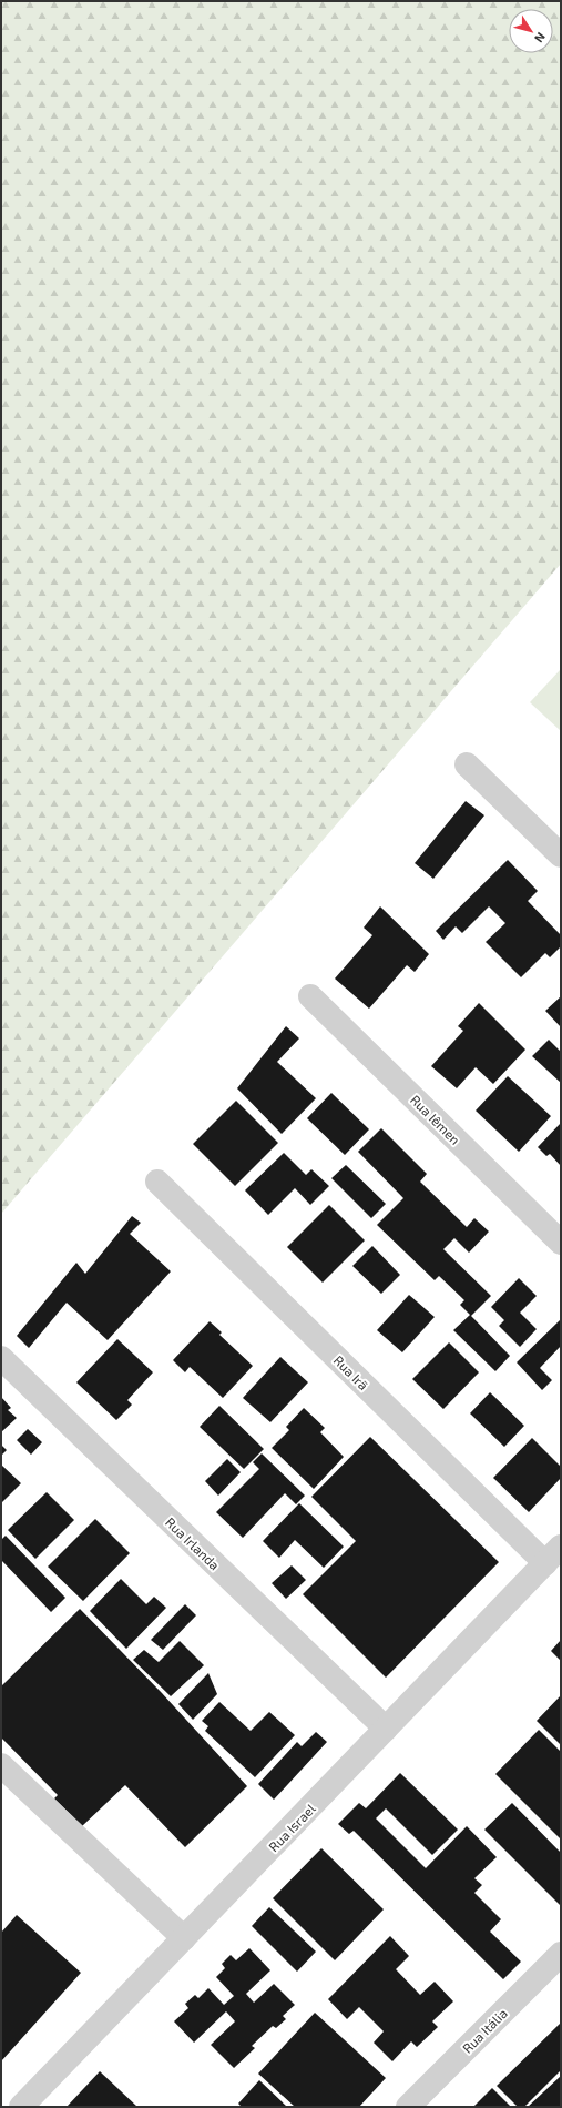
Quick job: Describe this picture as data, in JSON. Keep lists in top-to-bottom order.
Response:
{
  "streets": {
    "street": [
      "Rua Iêmen",
      "Rua Irã",
      "Rua Irlanda",
      "Rua Israel",
      "Rua Itália"
    ]
  },
  "crossings": [
    ["Rua Irã", "Rua Israel"],
    ["Rua Irlanda", "Rua Israel"]
  ],
  "north": "bottom right"
}
